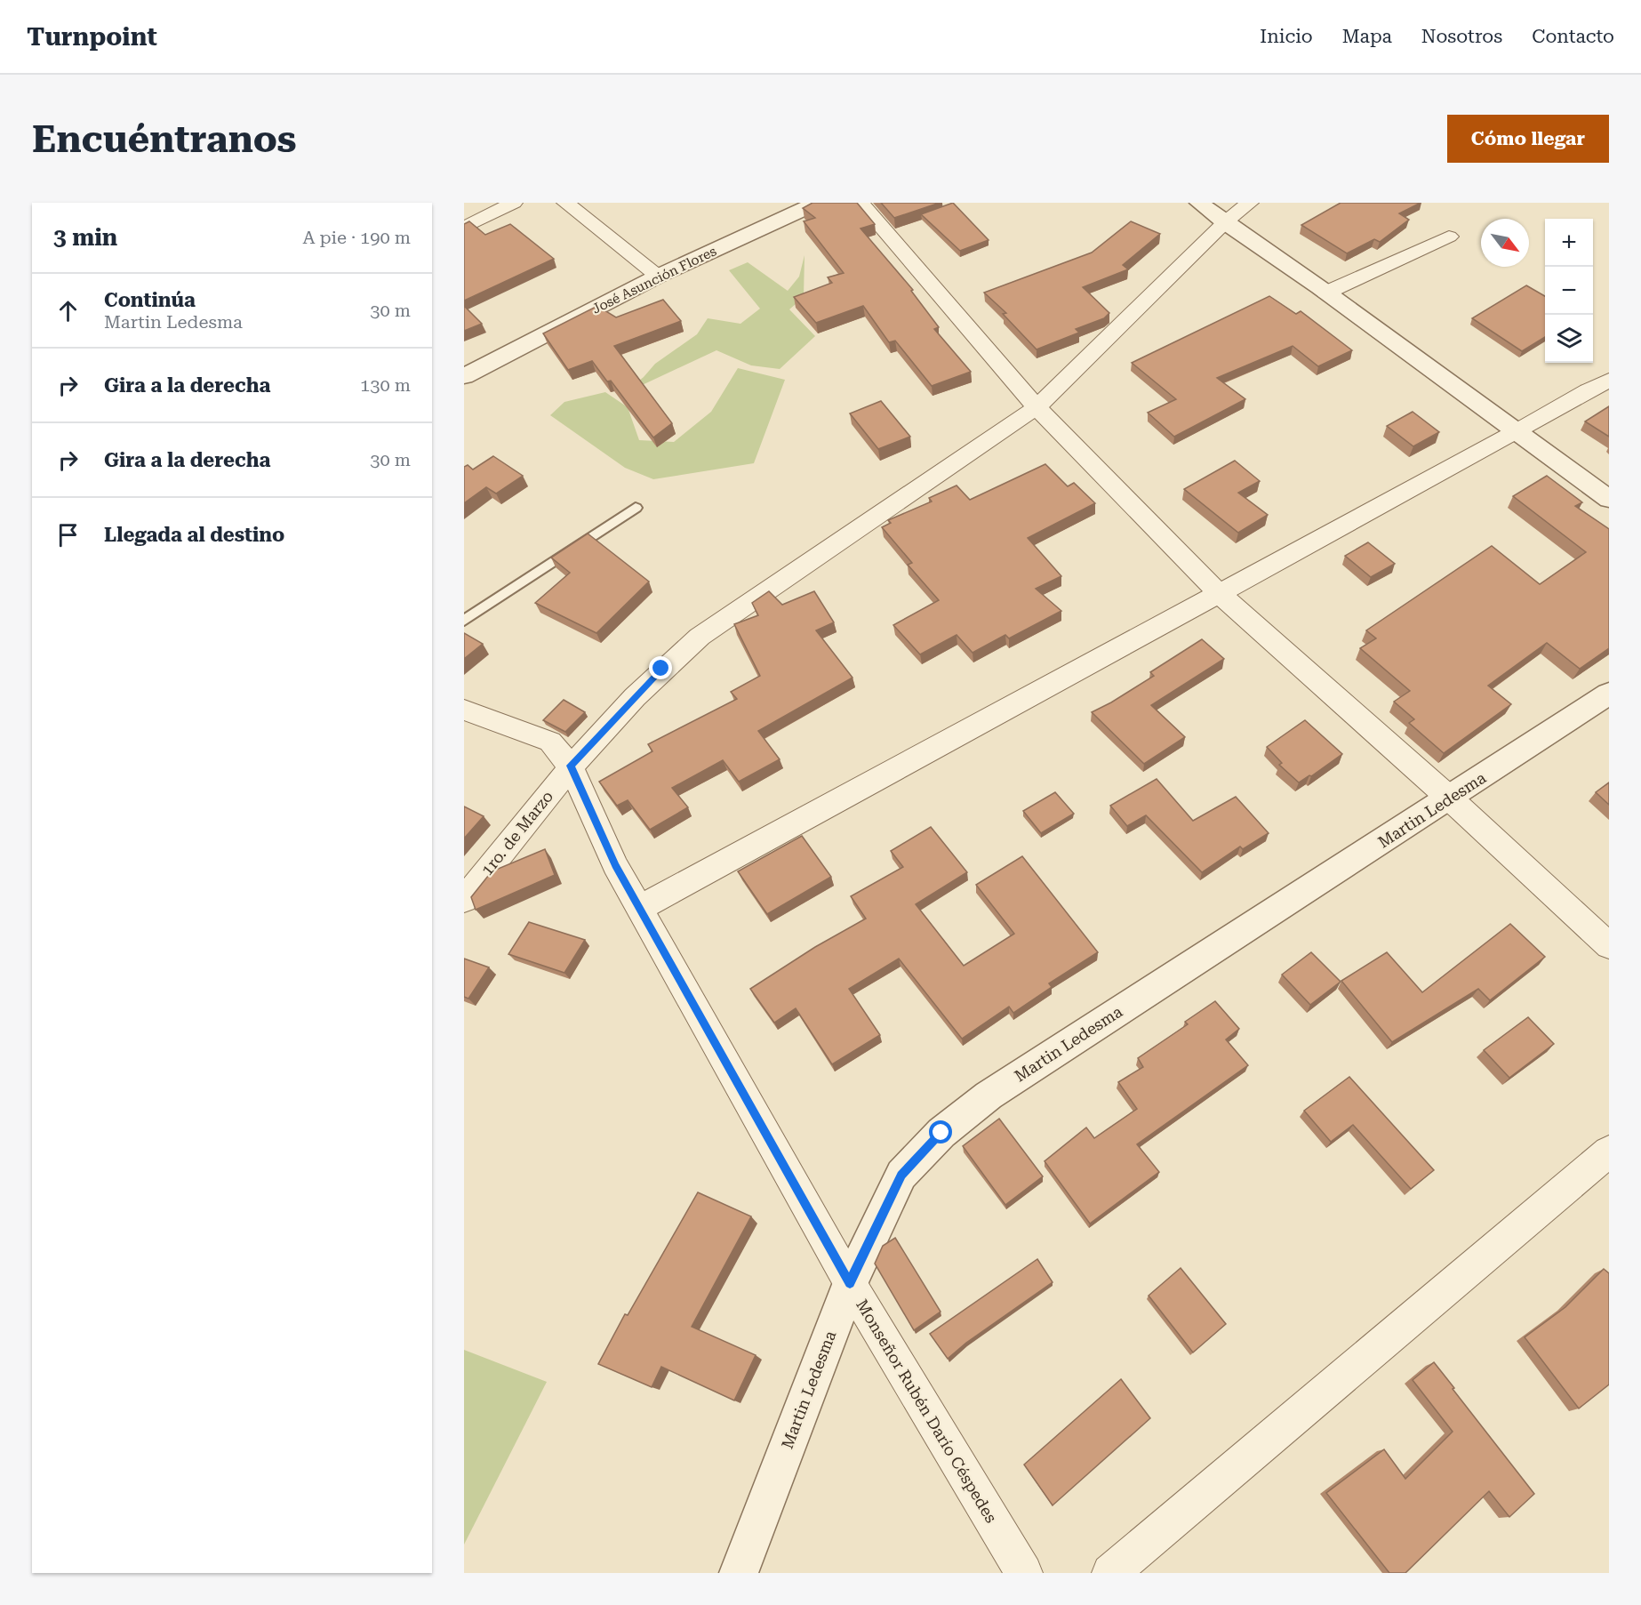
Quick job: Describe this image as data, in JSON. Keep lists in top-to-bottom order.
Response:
{
  "streets": {
    "street": [
      "José Asunción Flores",
      "Martin Ledesma",
      "1ro. de Marzo",
      "Monseñor Rubén Darío Céspedes"
    ]
  },
  "crossings": [
    ["Martin Ledesma", "Monseñor Rubén Darío Céspedes"],
    ["1ro. de Marzo", "Monseñor Rubén Darío Céspedes"]
  ],
  "north": "bottom right",
  "page": {
    "header": "Turnpoint",
    "nav": [
      "Inicio",
      "Mapa",
      "Nosotros",
      "Contacto"
    ],
    "buttons": "Cómo llegar",
    "title": "Encuéntranos",
    "heading": ["3 min", "A pie · 190 m"],
    "map_buttons": ["+", "−"],
    "list": [
      ["Continúa", "Martin Ledesma", "30 m"],
      ["Gira a la derecha", "130 m"],
      ["Gira a la derecha", "30 m"],
      "Llegada al destino"
    ]
  }
}
